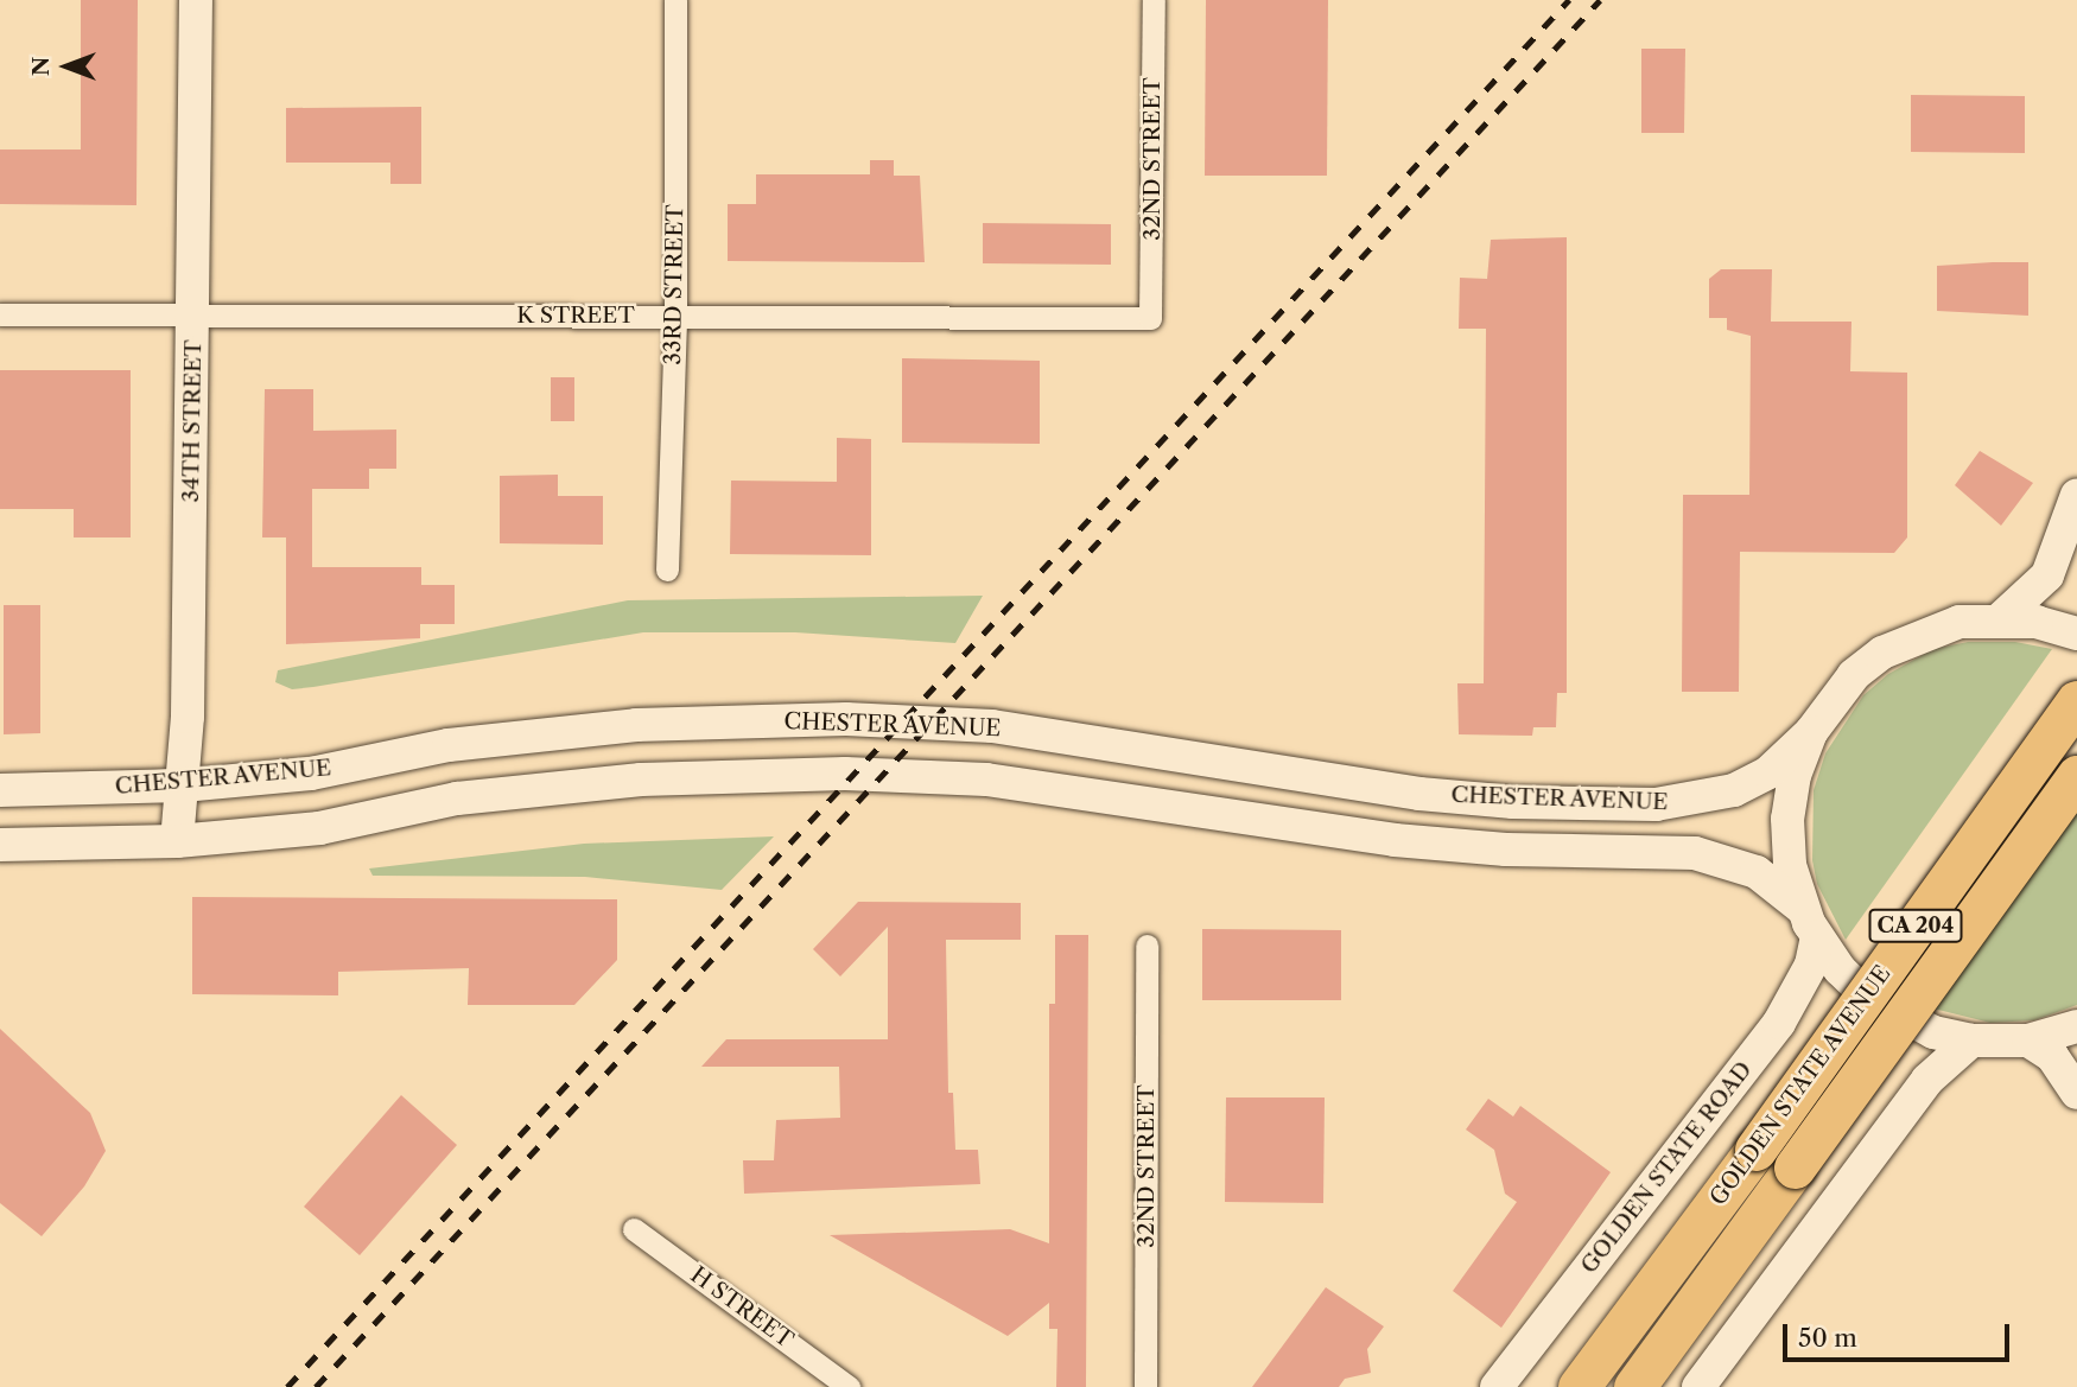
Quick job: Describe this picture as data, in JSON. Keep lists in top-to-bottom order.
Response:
{
  "streets": {
    "highway": ["CA 204", "GOLDEN STATE AVENUE"],
    "main road": ["34TH STREET", "CHESTER AVENUE", "GOLDEN STATE ROAD"],
    "street": [
      "32ND STREET",
      "33RD STREET",
      "K STREET",
      "H STREET"
    ]
  },
  "crossings": [
    ["32ND STREET", "K STREET"],
    ["33RD STREET", "K STREET"],
    ["K STREET", "34TH STREET"],
    ["34TH STREET", "CHESTER AVENUE"]
  ],
  "scale_bar": "50 m",
  "north": "left"
}
